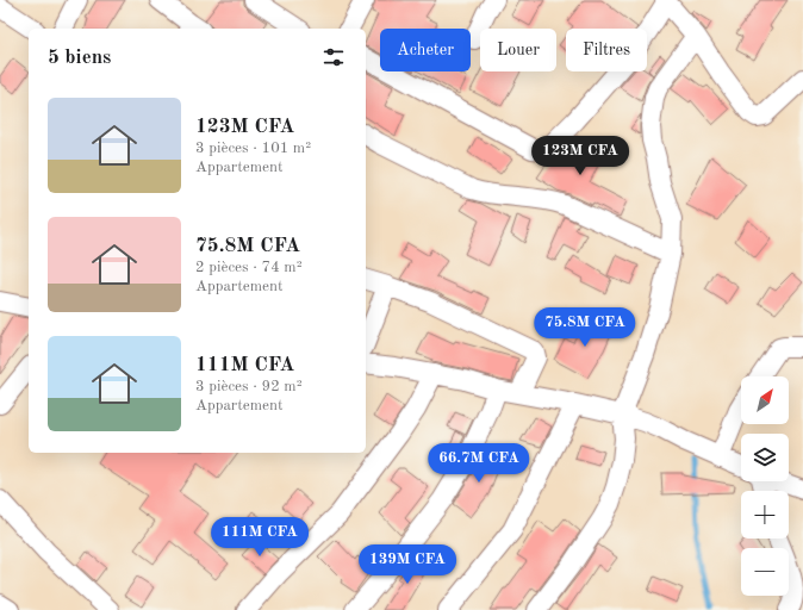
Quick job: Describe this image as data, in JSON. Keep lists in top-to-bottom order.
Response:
{
  "north": "top right",
  "page": {
    "chip": ["Acheter", "Louer", "Filtres"],
    "heading": "5 biens",
    "list": [
      {
        "name": "123M CFA",
        "note": "3 pièces · 101 m² · Appartement"
      },
      {
        "name": "75.8M CFA",
        "note": "2 pièces · 74 m² · Appartement"
      },
      {
        "name": "111M CFA",
        "note": "3 pièces · 92 m² · Appartement"
      }
    ],
    "price": [
      "123M CFA",
      "75.8M CFA",
      "66.7M CFA",
      "111M CFA",
      "139M CFA"
    ],
    "map_buttons": ["+", "−"]
  }
}
